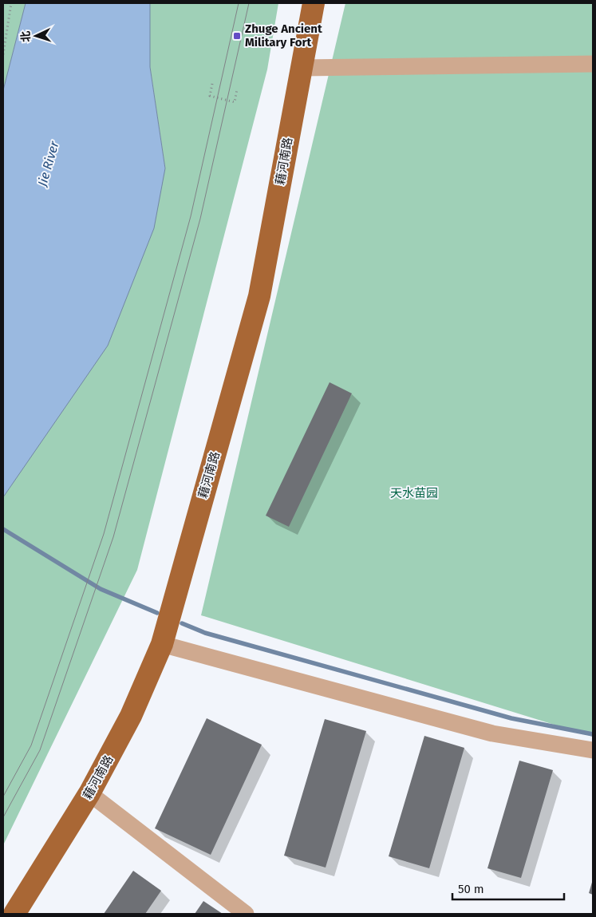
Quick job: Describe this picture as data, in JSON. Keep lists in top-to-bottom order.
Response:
{
  "streets": {
    "main road": ["藉河南路"]
  },
  "water": ["Jie River"],
  "parks": ["天水苗园"],
  "places": {
    "transit": ["Zhuge Ancient Military Fort"]
  },
  "scale_bar": "50 m",
  "north": "left"
}
